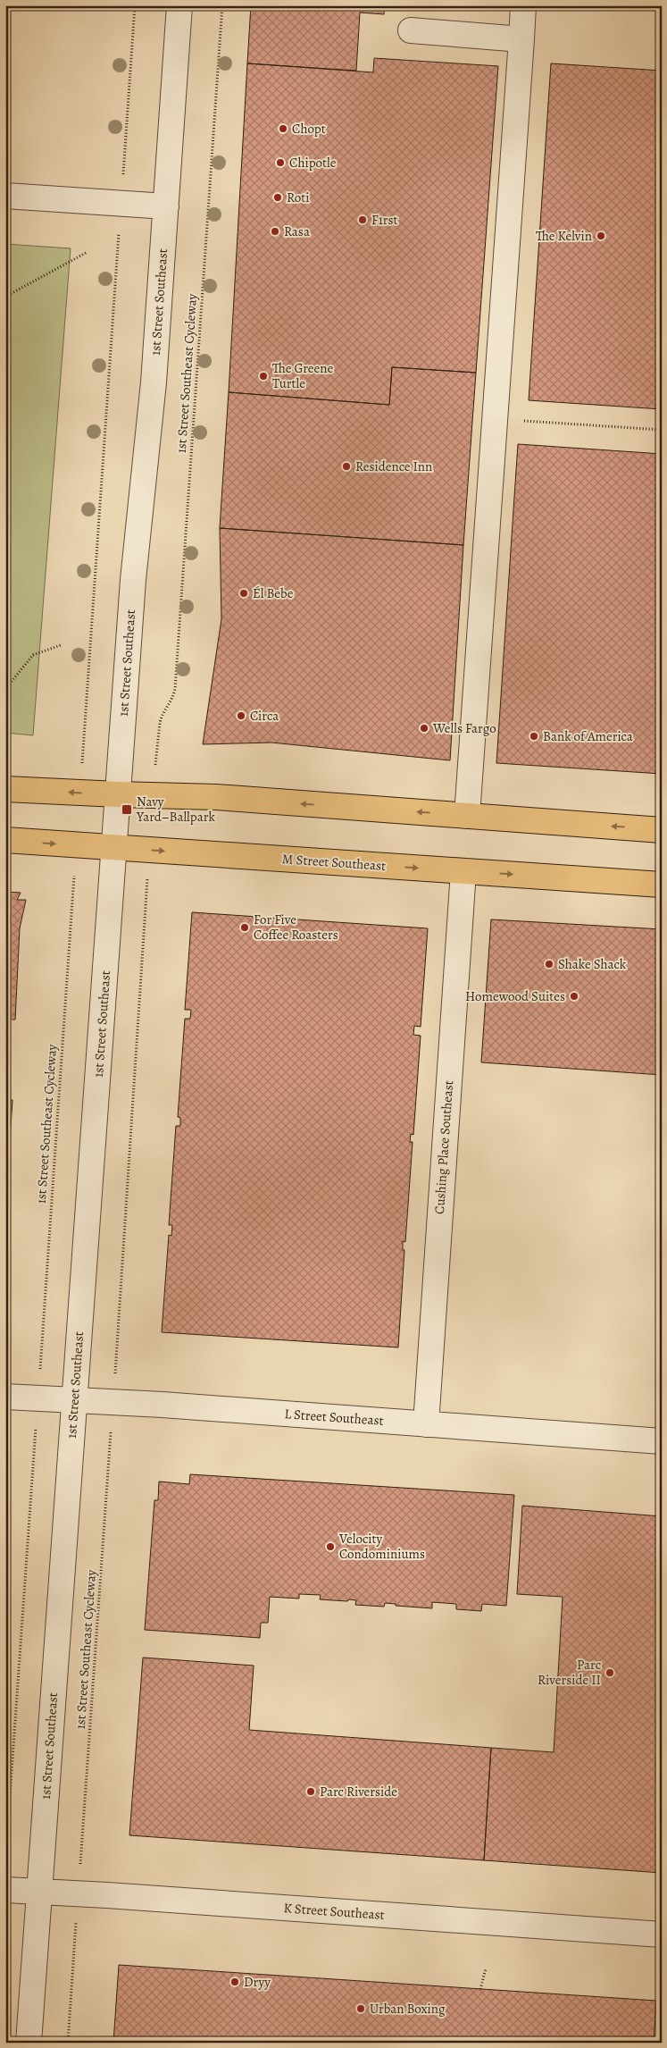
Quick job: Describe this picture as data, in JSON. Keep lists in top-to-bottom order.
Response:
{
  "streets": {
    "main road": ["M Street Southeast"],
    "street": [
      "1st Street Southeast",
      "Cushing Place Southeast",
      "L Street Southeast",
      "K Street Southeast"
    ],
    "path": ["1st Street Southeast Cycleway"]
  },
  "crossings": [
    ["1st Street Southeast", "M Street Southeast"],
    ["1st Street Southeast", "L Street Southeast"],
    ["1st Street Southeast", "K Street Southeast"],
    ["M Street Southeast", "Cushing Place Southeast"],
    ["Cushing Place Southeast", "L Street Southeast"]
  ],
  "places": {
    "other": [
      "Chopt",
      "Chipotle",
      "Roti",
      "F1rst",
      "Rasa",
      "The Kelvin",
      "The Greene Turtle",
      "Residence Inn",
      "Él Bebe",
      "Circa",
      "Wells Fargo",
      "Bank of America",
      "For Five Coffee Roasters",
      "Shake Shack",
      "Homewood Suites",
      "Velocity Condominiums",
      "Parc Riverside II",
      "Parc Riverside",
      "Dryy",
      "Urban Boxing"
    ],
    "transit": ["Navy Yard–Ballpark"]
  }
}
